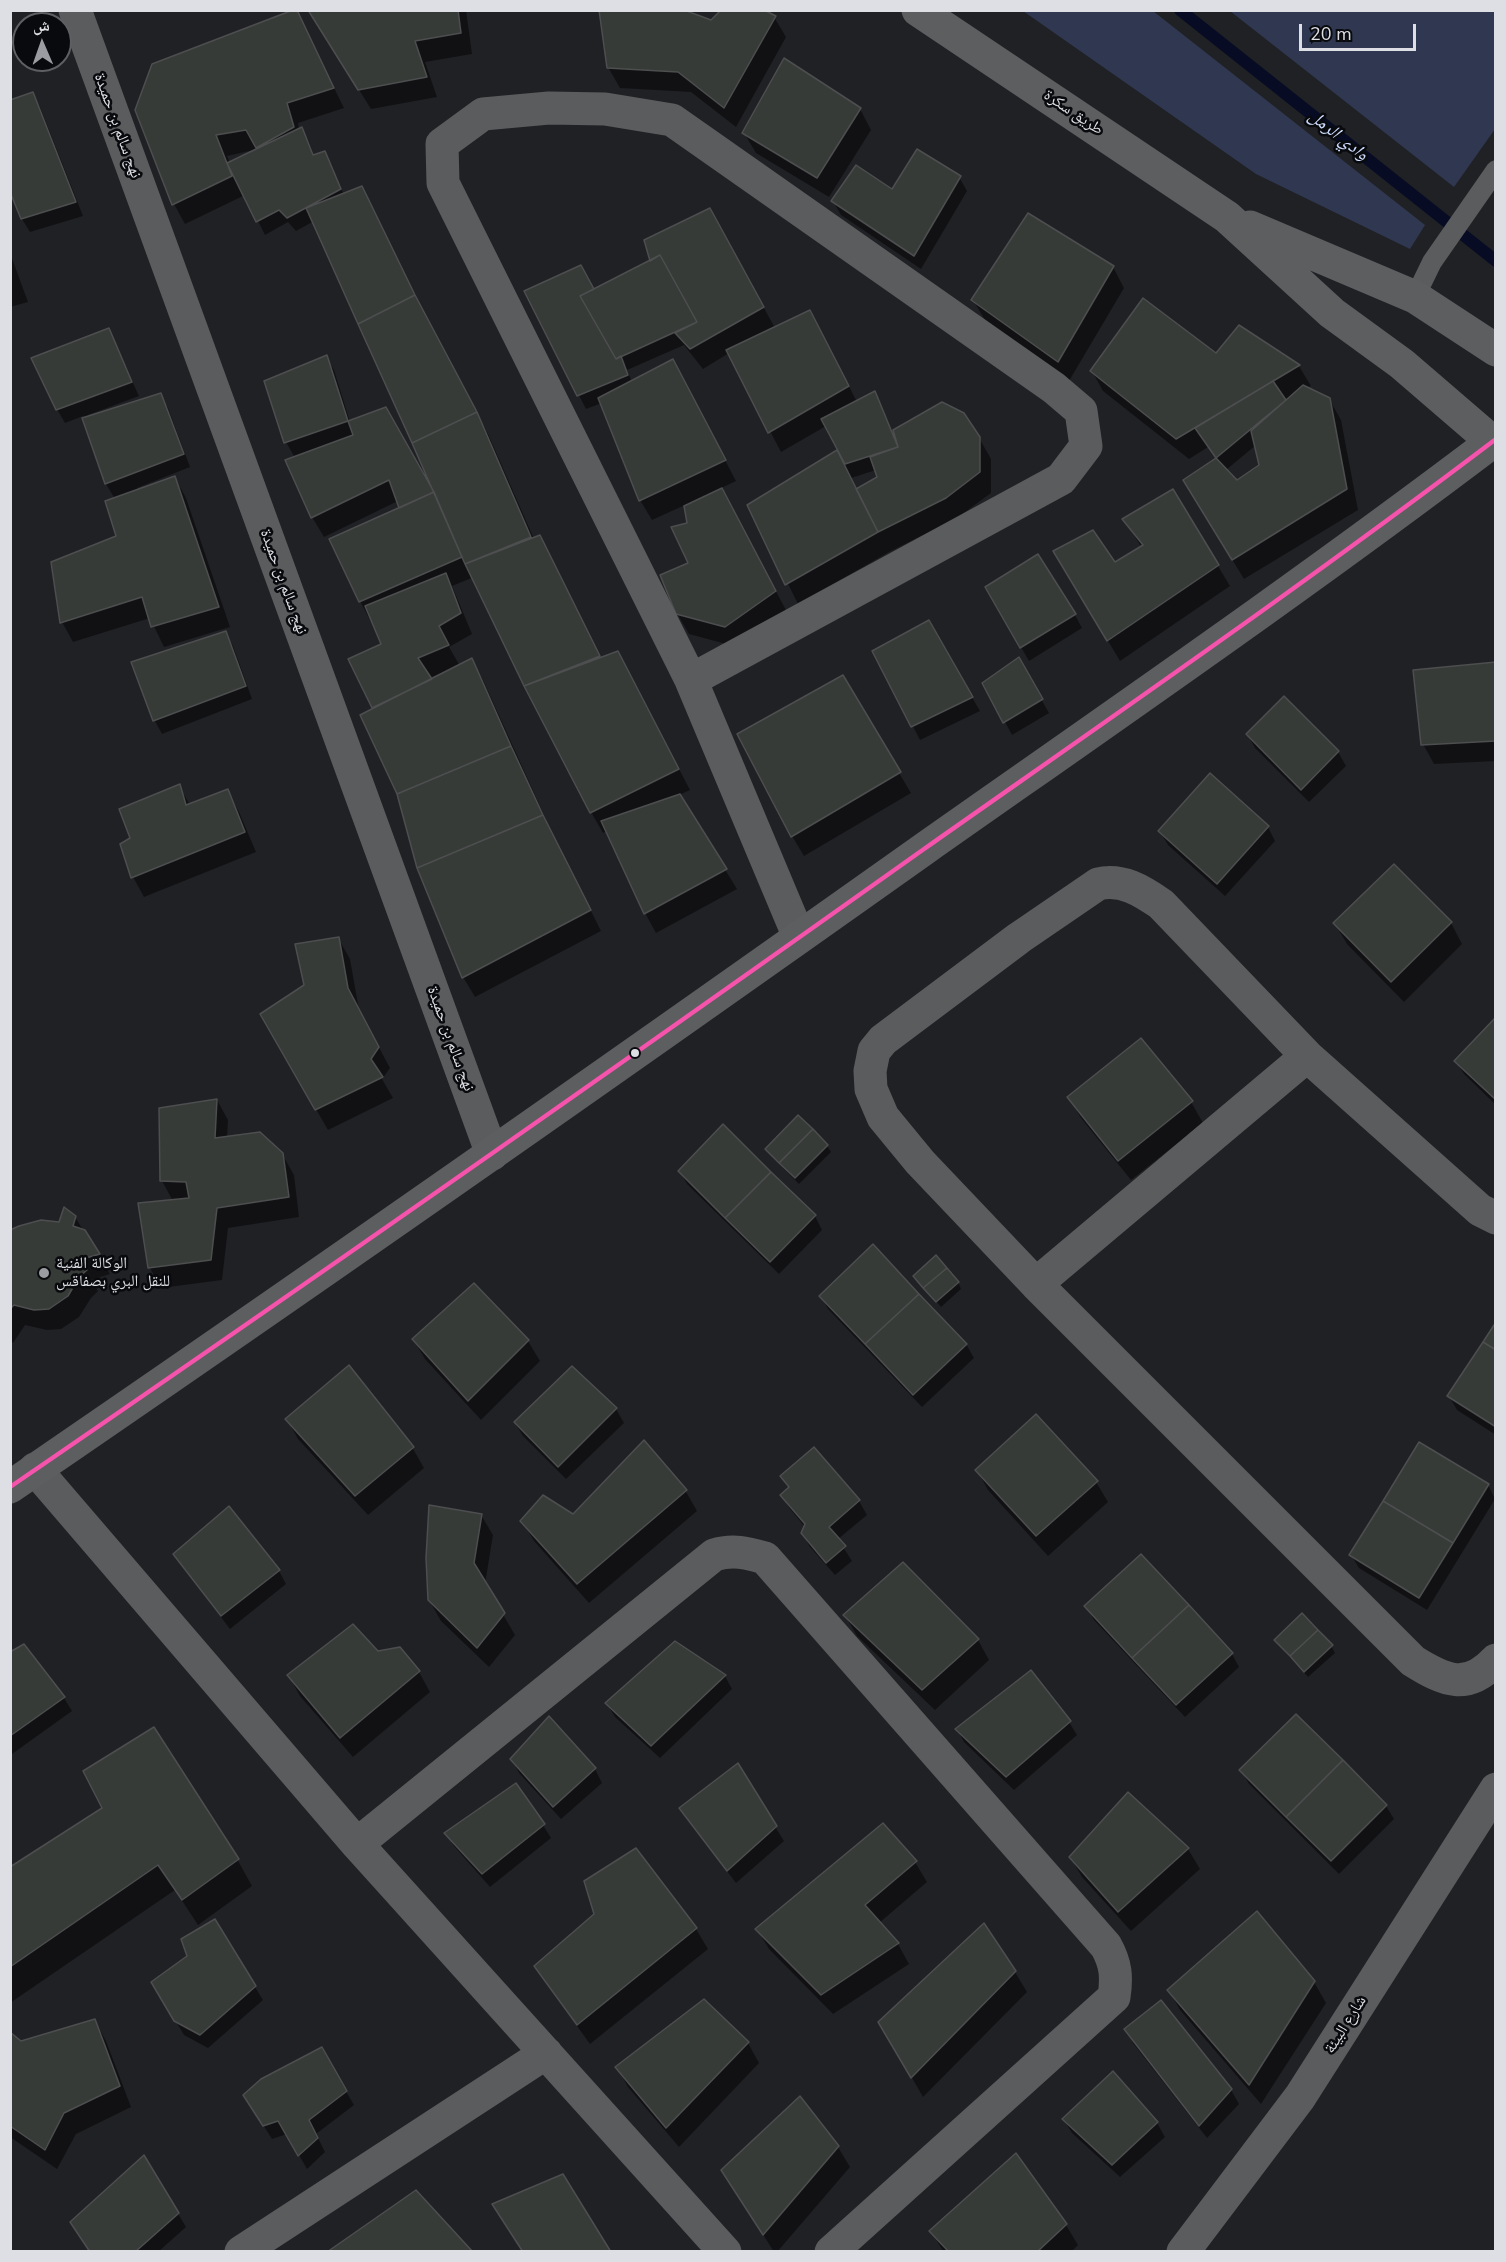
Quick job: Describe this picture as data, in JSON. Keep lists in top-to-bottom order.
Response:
{
  "streets": {
    "main road": ["طريق سكرة"],
    "street": ["نهج سالم بن حميدة", "شارع البيئة"]
  },
  "water": ["وادي الرمل"],
  "places": ["الوكالة الفنية للنقل البري بصفاقس"],
  "scale_bar": "20 m",
  "north": "top"
}
